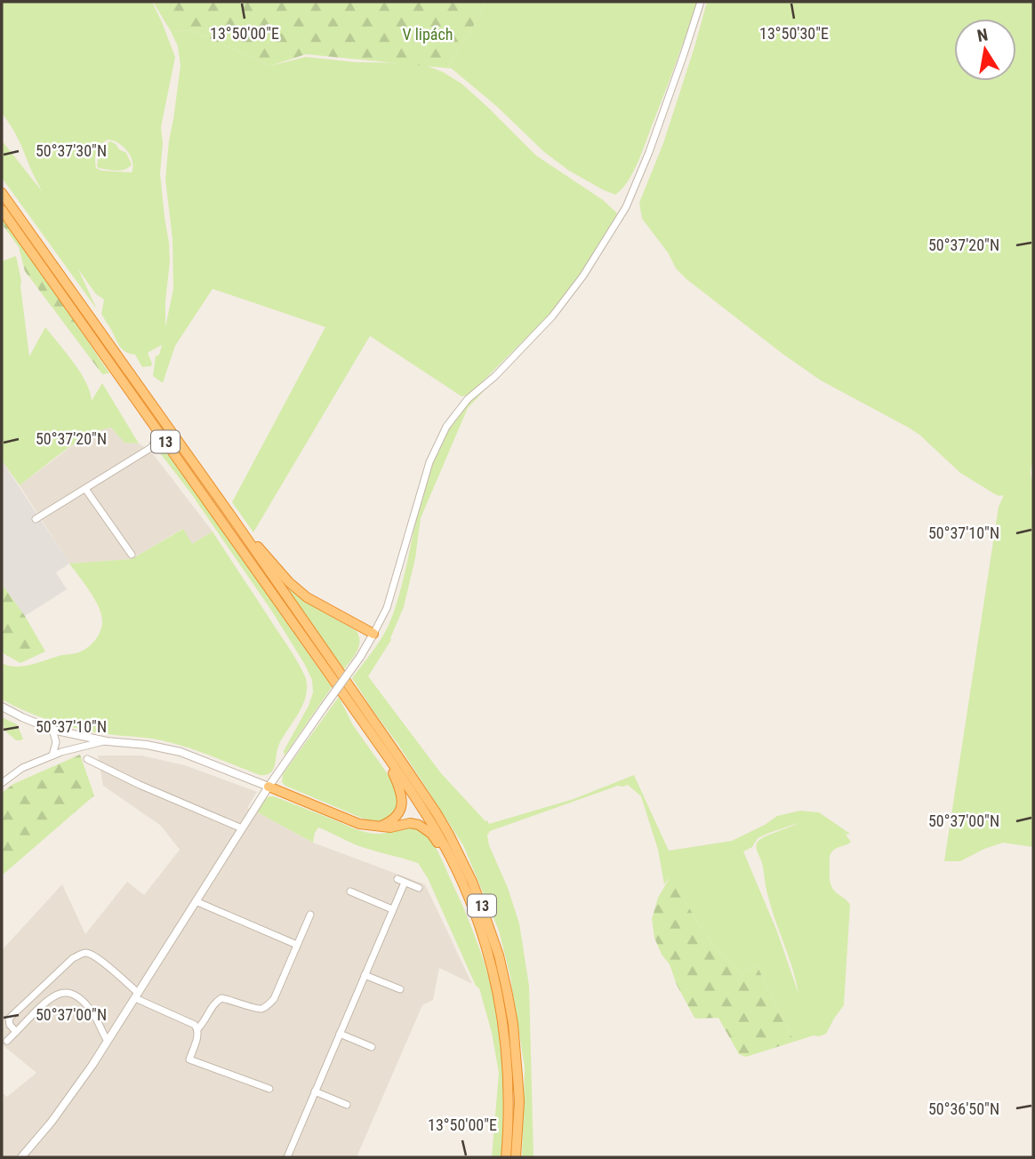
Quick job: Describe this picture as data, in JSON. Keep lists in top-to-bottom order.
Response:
{
  "streets": {
    "highway": ["13"]
  },
  "parks": ["V lipách"],
  "north": "top",
  "coordinates": [
    "13°50'00\"E",
    "13°50'30\"E",
    "50°37'30\"N",
    "50°37'20\"N",
    "50°37'10\"N",
    "50°37'00\"N",
    "50°36'50\"N"
  ]
}
